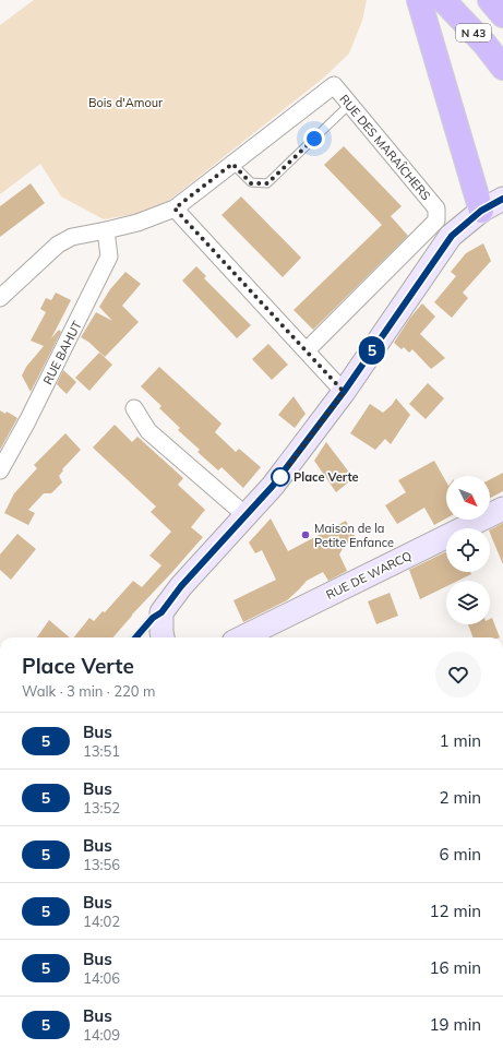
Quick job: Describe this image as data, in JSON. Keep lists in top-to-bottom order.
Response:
{
  "streets": {
    "highway": ["N 43"],
    "main road": ["RUE DE WARCQ"],
    "street": ["RUE DES MARAÎCHERS", "RUE BAHUT"]
  },
  "crossings": [
    ["RUE DES MARAÎCHERS", "RUE BAHUT"]
  ],
  "parks": ["Bois d'Amour"],
  "places": ["Place Verte", "Maison de la Petite Enfance"],
  "lines": ["bus line 5"],
  "north": "bottom right",
  "page": {
    "on_map": "5",
    "heading": ["Place Verte", "Walk · 3 min · 220 m"],
    "list": [
      {
        "mark": "5",
        "name": "Bus",
        "note": "13:51",
        "value": "1 min"
      },
      {
        "mark": "5",
        "name": "Bus",
        "note": "13:52",
        "value": "2 min"
      },
      {
        "mark": "5",
        "name": "Bus",
        "note": "13:56",
        "value": "6 min"
      },
      {
        "mark": "5",
        "name": "Bus",
        "note": "14:02",
        "value": "12 min"
      },
      {
        "mark": "5",
        "name": "Bus",
        "note": "14:06",
        "value": "16 min"
      },
      {
        "mark": "5",
        "name": "Bus",
        "note": "14:09",
        "value": "19 min"
      }
    ]
  }
}
